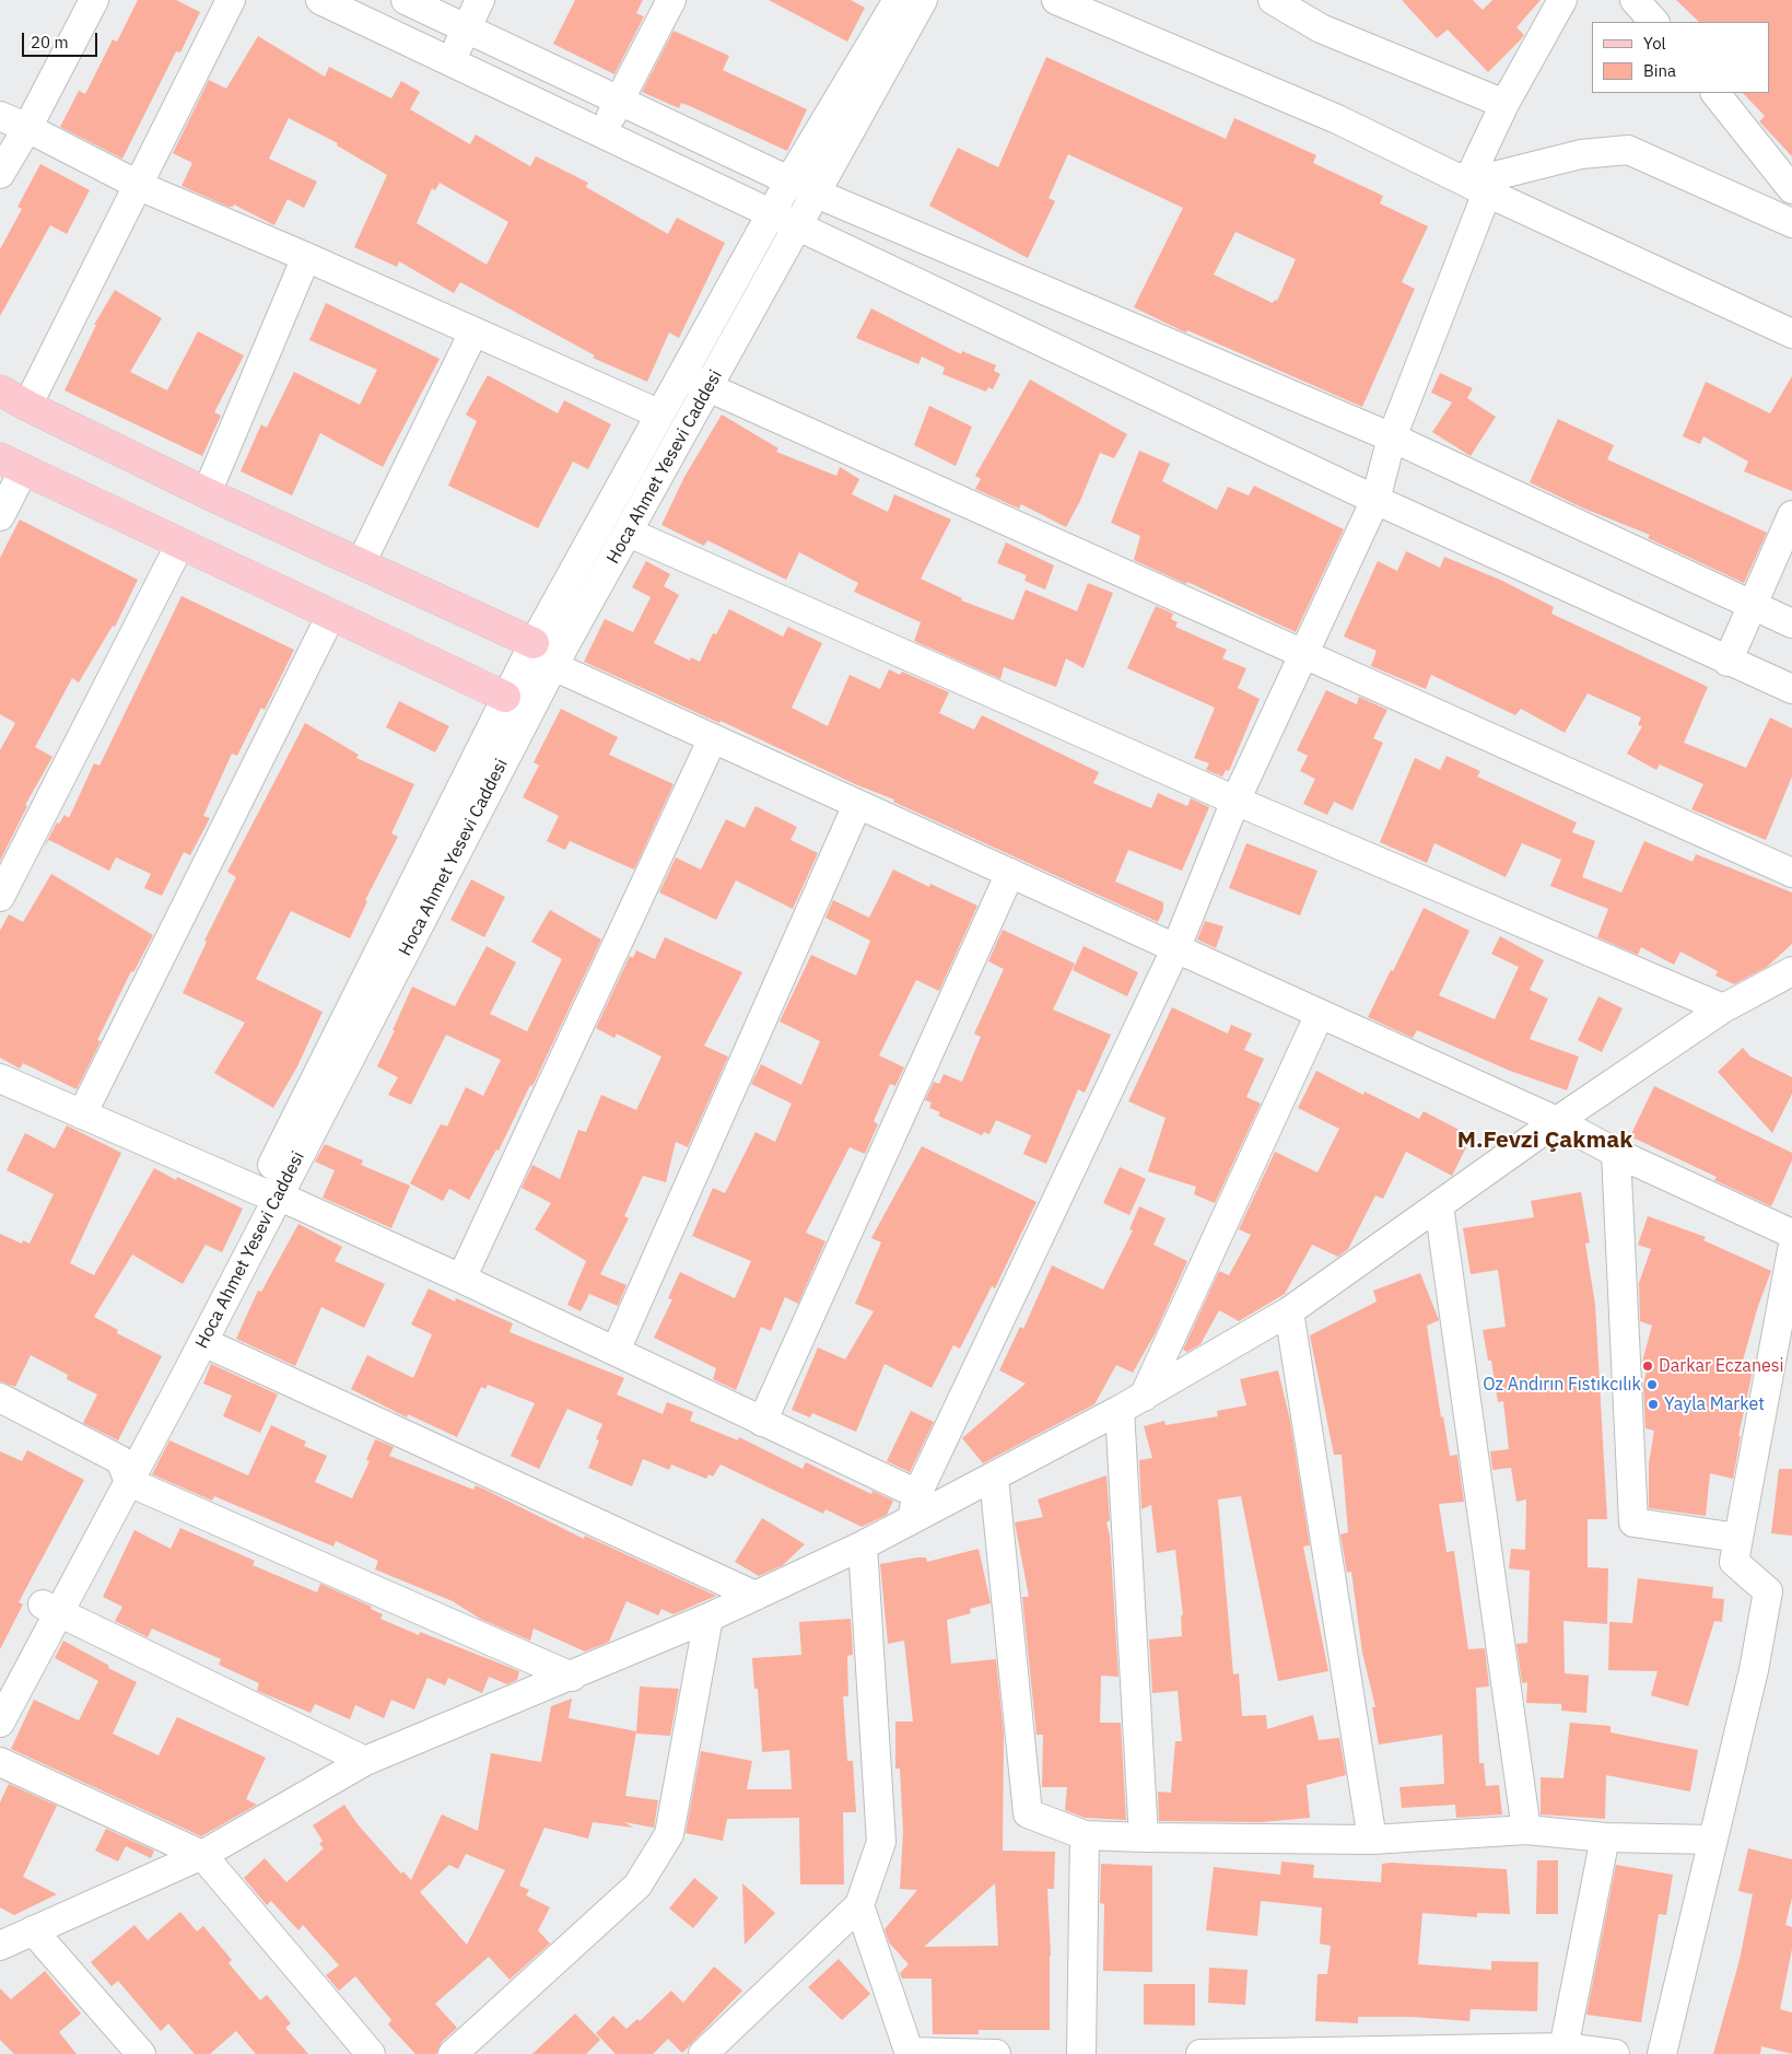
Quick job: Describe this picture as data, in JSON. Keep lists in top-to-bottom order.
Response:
{
  "streets": {
    "street": ["Hoca Ahmet Yesevi Caddesi"]
  },
  "districts": ["M.Fevzi Çakmak"],
  "places": ["Darkar Eczanesi", "Oz Andırın Fıstıkcılık", "Yayla Market"],
  "legend": ["Yol", "Bina"],
  "scale_bar": "20 m"
}
